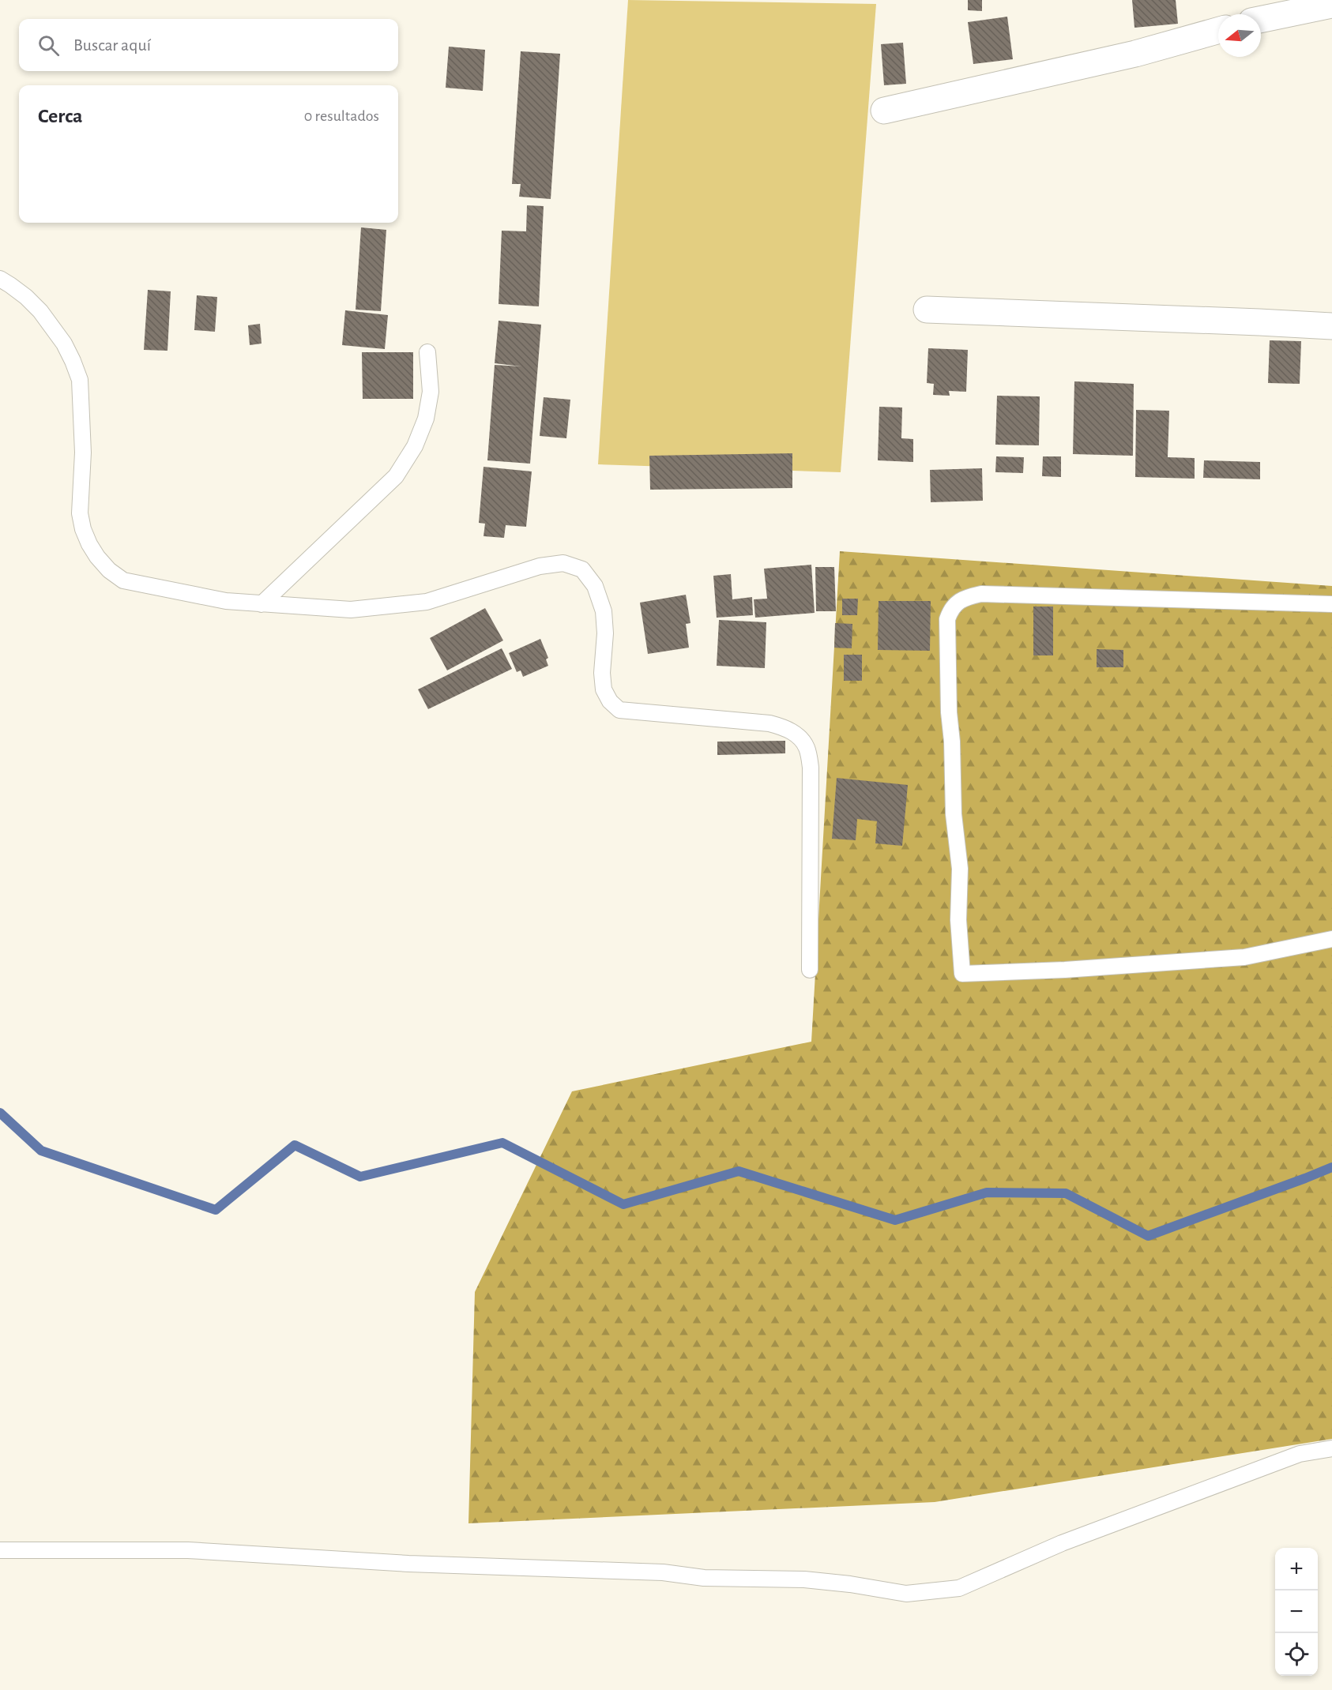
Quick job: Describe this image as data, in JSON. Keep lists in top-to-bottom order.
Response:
{
  "north": "left",
  "page": {
    "search": "Buscar aquí",
    "heading": ["Cerca", "0 resultados"],
    "map_buttons": ["+", "−"]
  }
}
